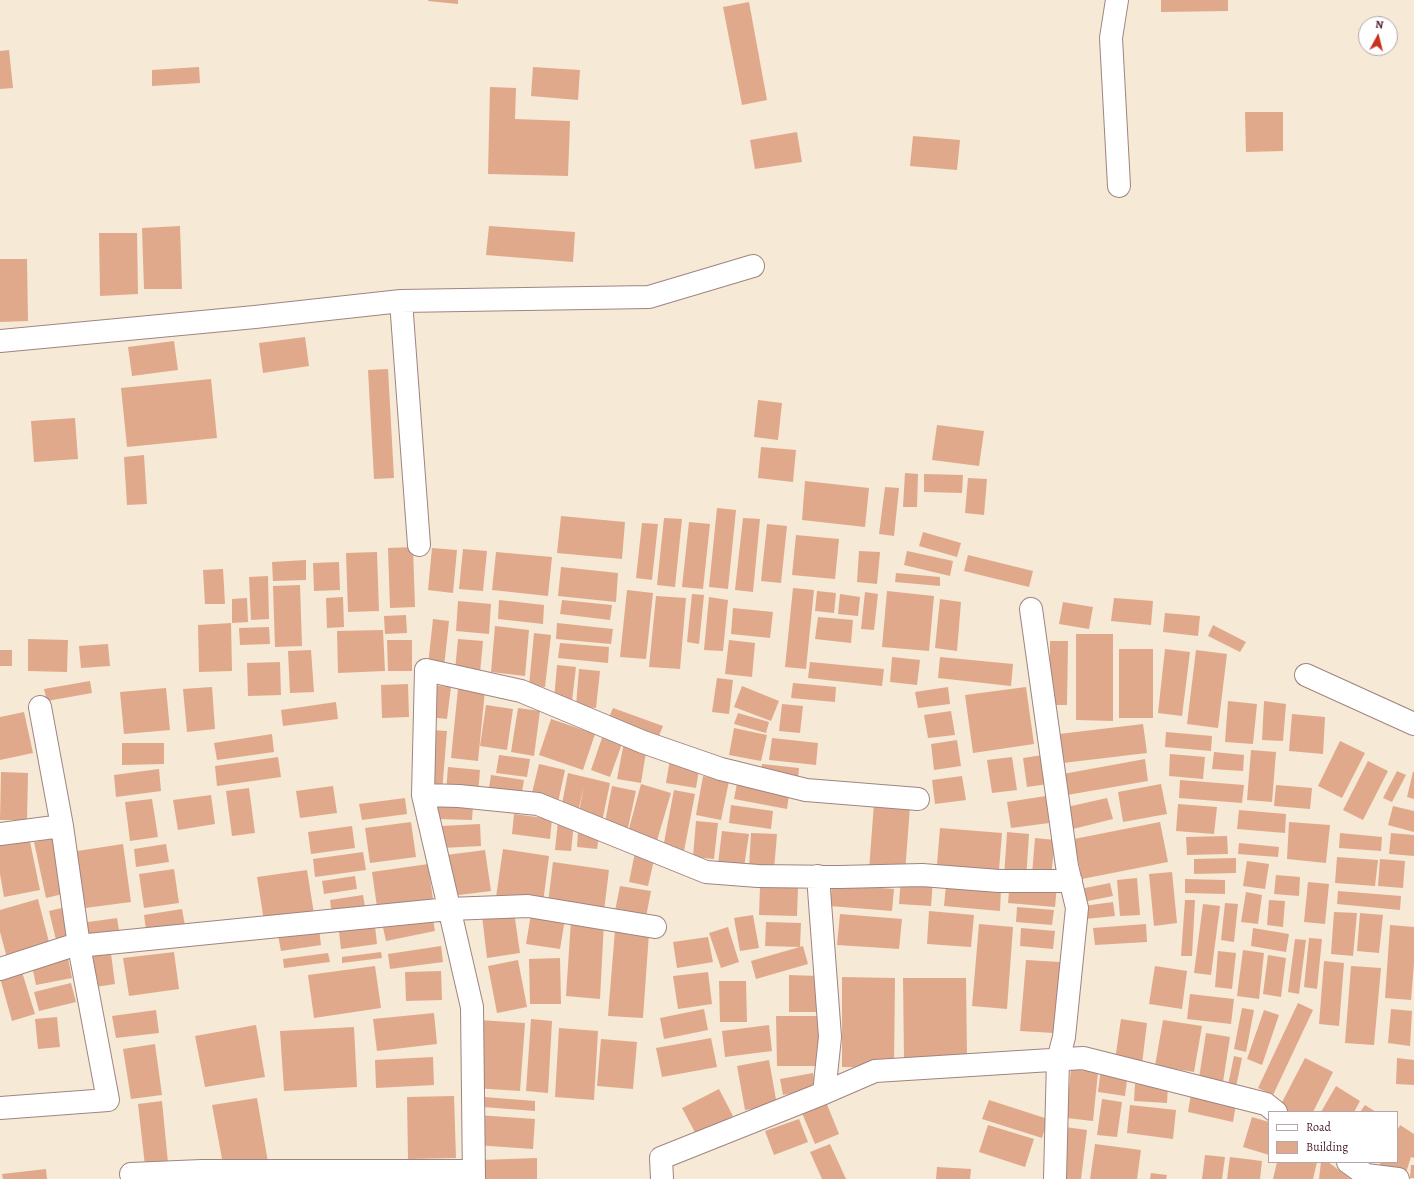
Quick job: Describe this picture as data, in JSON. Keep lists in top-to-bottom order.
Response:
{
  "legend": ["Road", "Building"],
  "north": "top"
}
